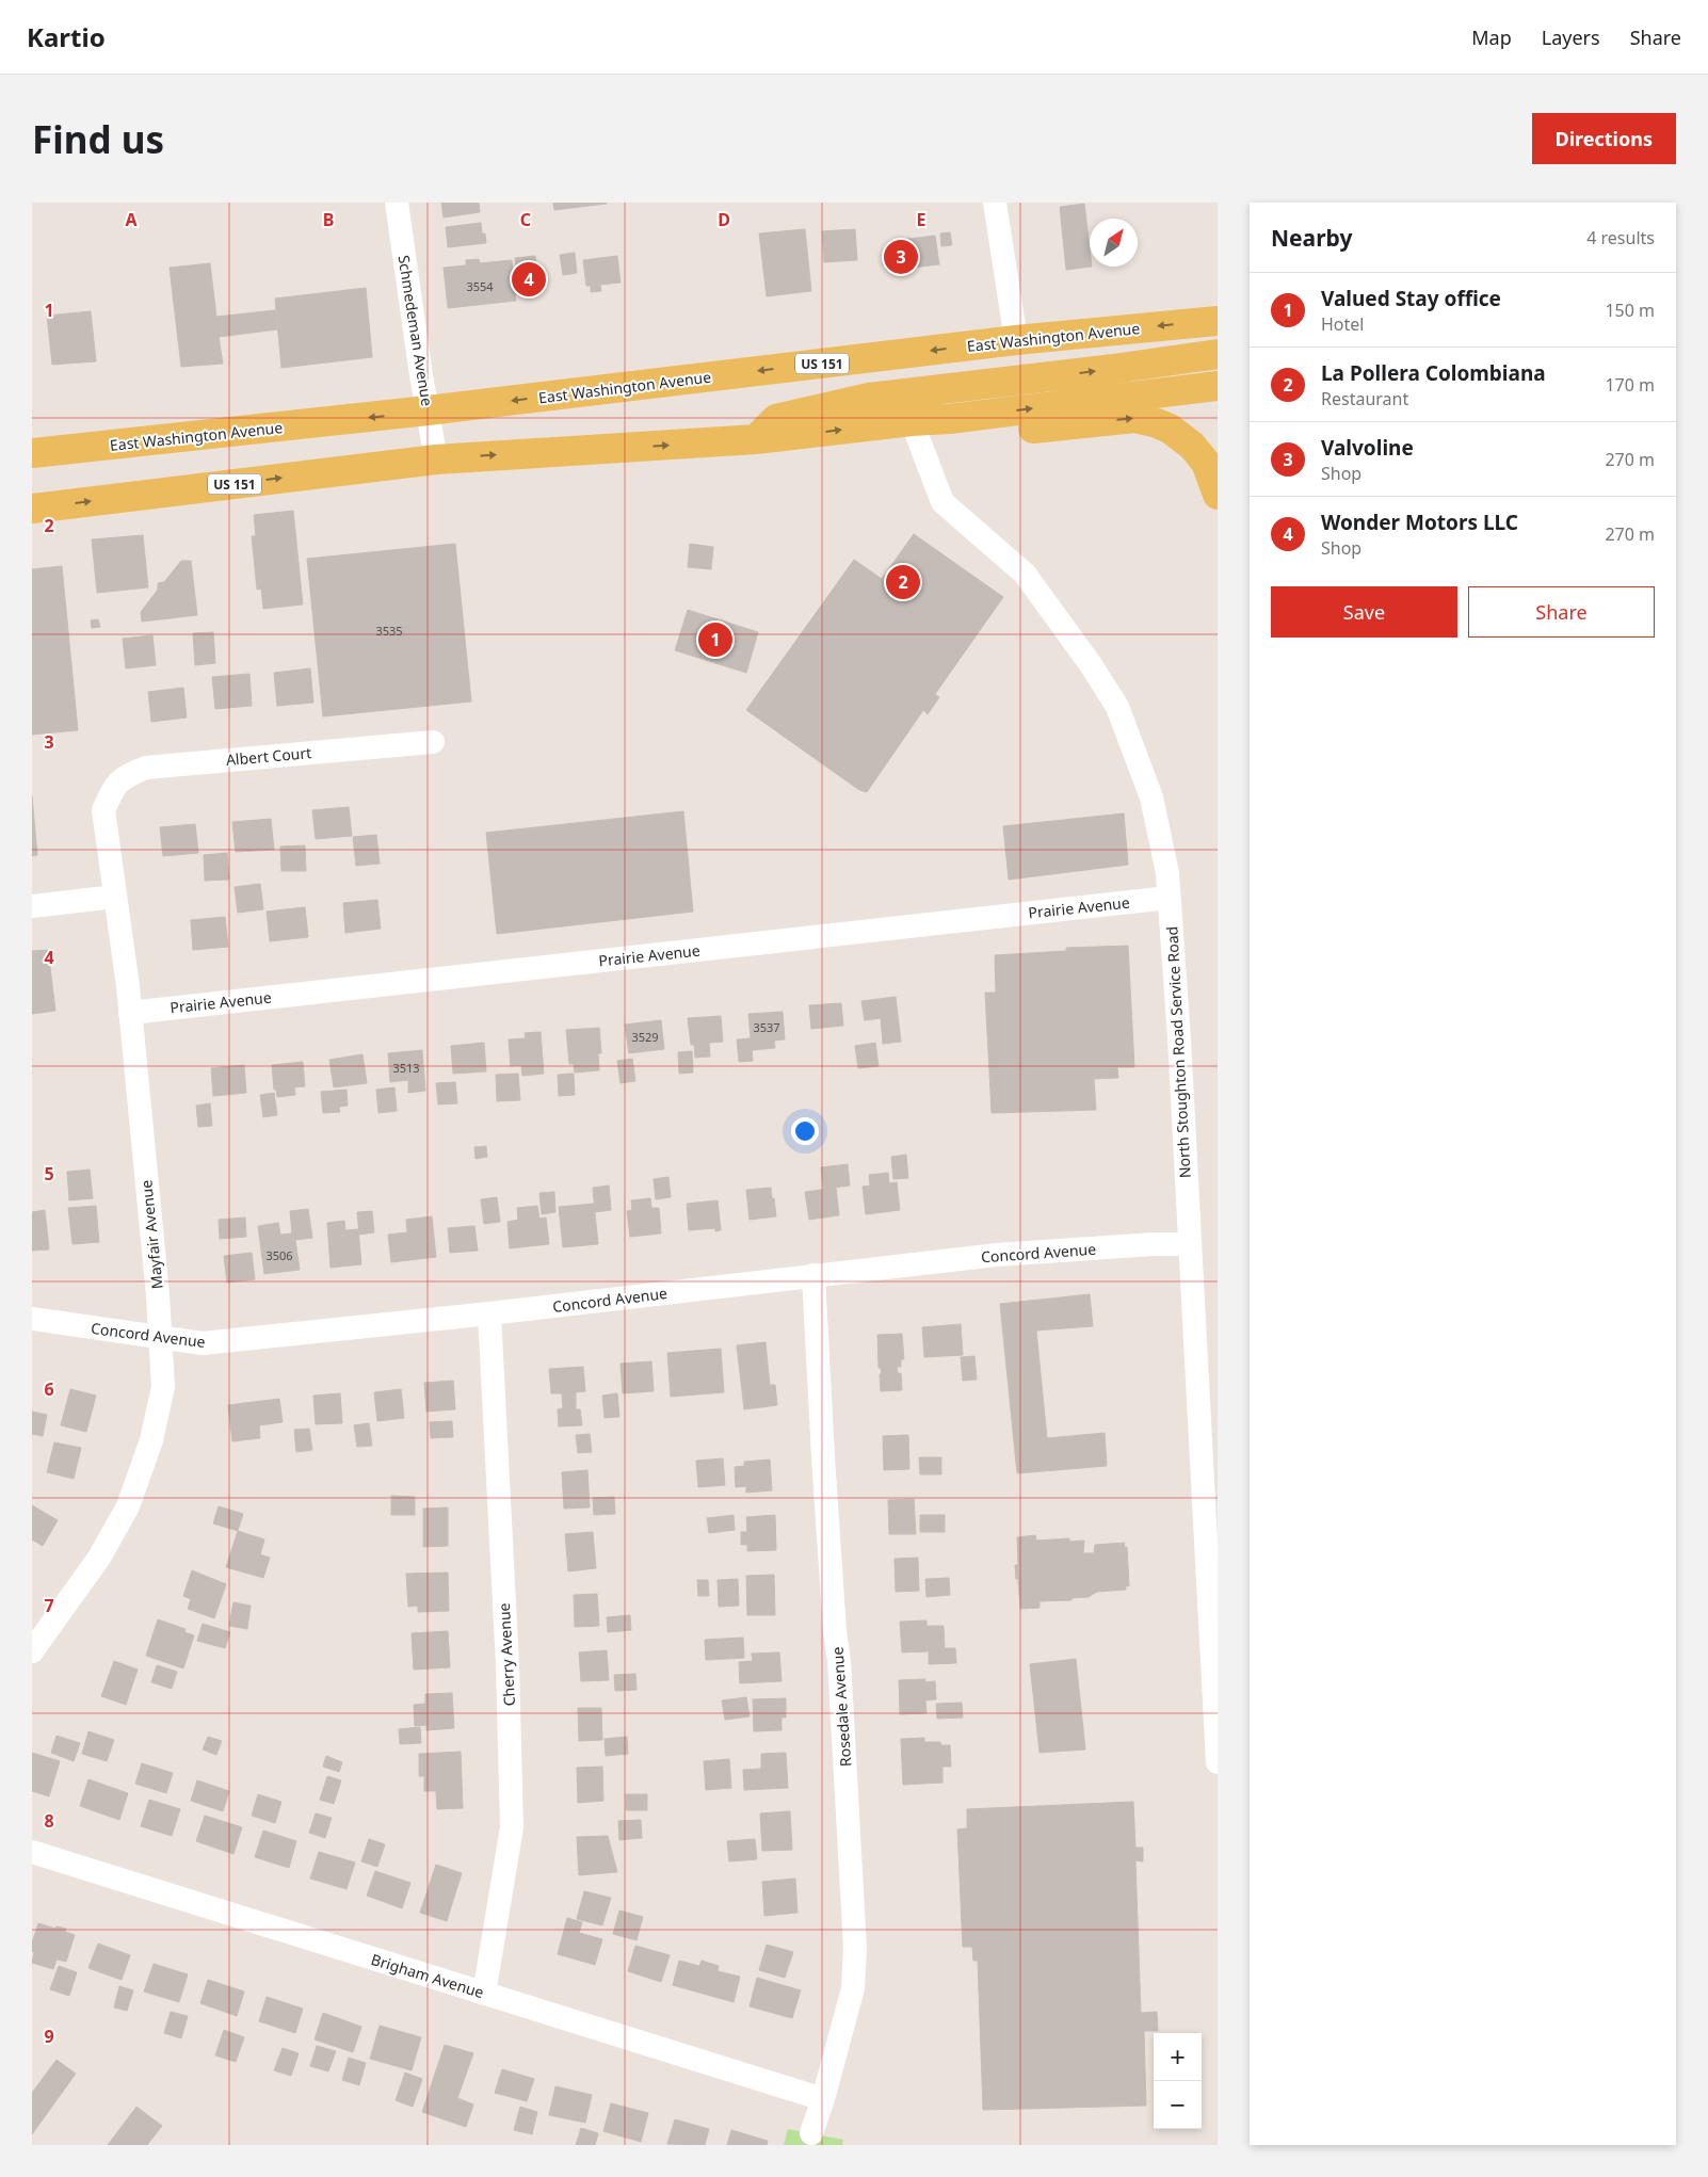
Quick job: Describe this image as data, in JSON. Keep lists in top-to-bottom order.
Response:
{
  "streets": {
    "main road": ["East Washington Avenue", "US 151"],
    "street": [
      "Schmedeman Avenue",
      "Albert Court",
      "Prairie Avenue",
      "North Stoughton Road Service Road",
      "Mayfair Avenue",
      "Concord Avenue",
      "Cherry Avenue",
      "Rosedale Avenue",
      "Brigham Avenue"
    ]
  },
  "crossings": [
    ["Schmedeman Avenue", "East Washington Avenue"],
    ["Schmedeman Avenue", "US 151"],
    ["US 151", "North Stoughton Road Service Road"],
    ["Albert Court", "Mayfair Avenue"],
    ["Prairie Avenue", "North Stoughton Road Service Road"],
    ["Prairie Avenue", "Mayfair Avenue"],
    ["North Stoughton Road Service Road", "Concord Avenue"],
    ["Mayfair Avenue", "Concord Avenue"],
    ["Concord Avenue", "Cherry Avenue"],
    ["Concord Avenue", "Rosedale Avenue"],
    ["Cherry Avenue", "Brigham Avenue"],
    ["Rosedale Avenue", "Brigham Avenue"]
  ],
  "house_numbers": [
    "3554",
    "3535",
    "3537",
    "3529",
    "3513",
    "3506"
  ],
  "north": "top right",
  "page": {
    "header": "Kartio",
    "nav": ["Map", "Layers", "Share"],
    "buttons": [
      "Directions",
      ["Save", "Share"]
    ],
    "title": "Find us",
    "heading": ["Nearby", "4 results"],
    "pins": [
      "3",
      "4",
      "2",
      "1"
    ],
    "list": [
      {
        "mark": "1",
        "name": "Valued Stay office",
        "note": "Hotel",
        "value": "150 m"
      },
      {
        "mark": "2",
        "name": "La Pollera Colombiana",
        "note": "Restaurant",
        "value": "170 m"
      },
      {
        "mark": "3",
        "name": "Valvoline",
        "note": "Shop",
        "value": "270 m"
      },
      {
        "mark": "4",
        "name": "Wonder Motors LLC",
        "note": "Shop",
        "value": "270 m"
      }
    ],
    "map_buttons": ["+", "−"]
  },
  "grid": {
    "columns": [
      "A",
      "B",
      "C",
      "D",
      "E"
    ],
    "rows": [
      "1",
      "2",
      "3",
      "4",
      "5",
      "6",
      "7",
      "8",
      "9"
    ]
  }
}
